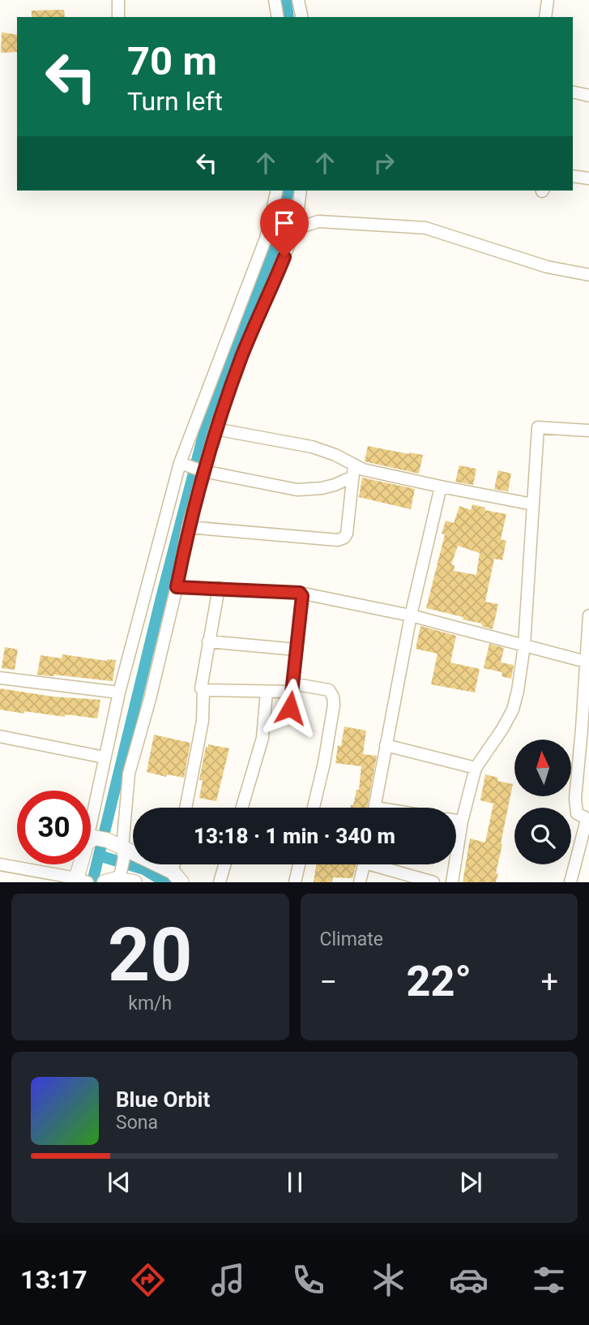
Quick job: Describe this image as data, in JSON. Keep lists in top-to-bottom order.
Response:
{
  "north": "top",
  "page": {
    "turn": ["70 m", "Turn left"],
    "limit": "30",
    "trip": "13:18 · 1 min · 340 m",
    "tile": [
      ["20", "km/h"],
      "Climate"
    ],
    "heat": ["−", "22°", "+"],
    "song": ["Blue Orbit", "Sona"],
    "tabs": "13:17"
  }
}
